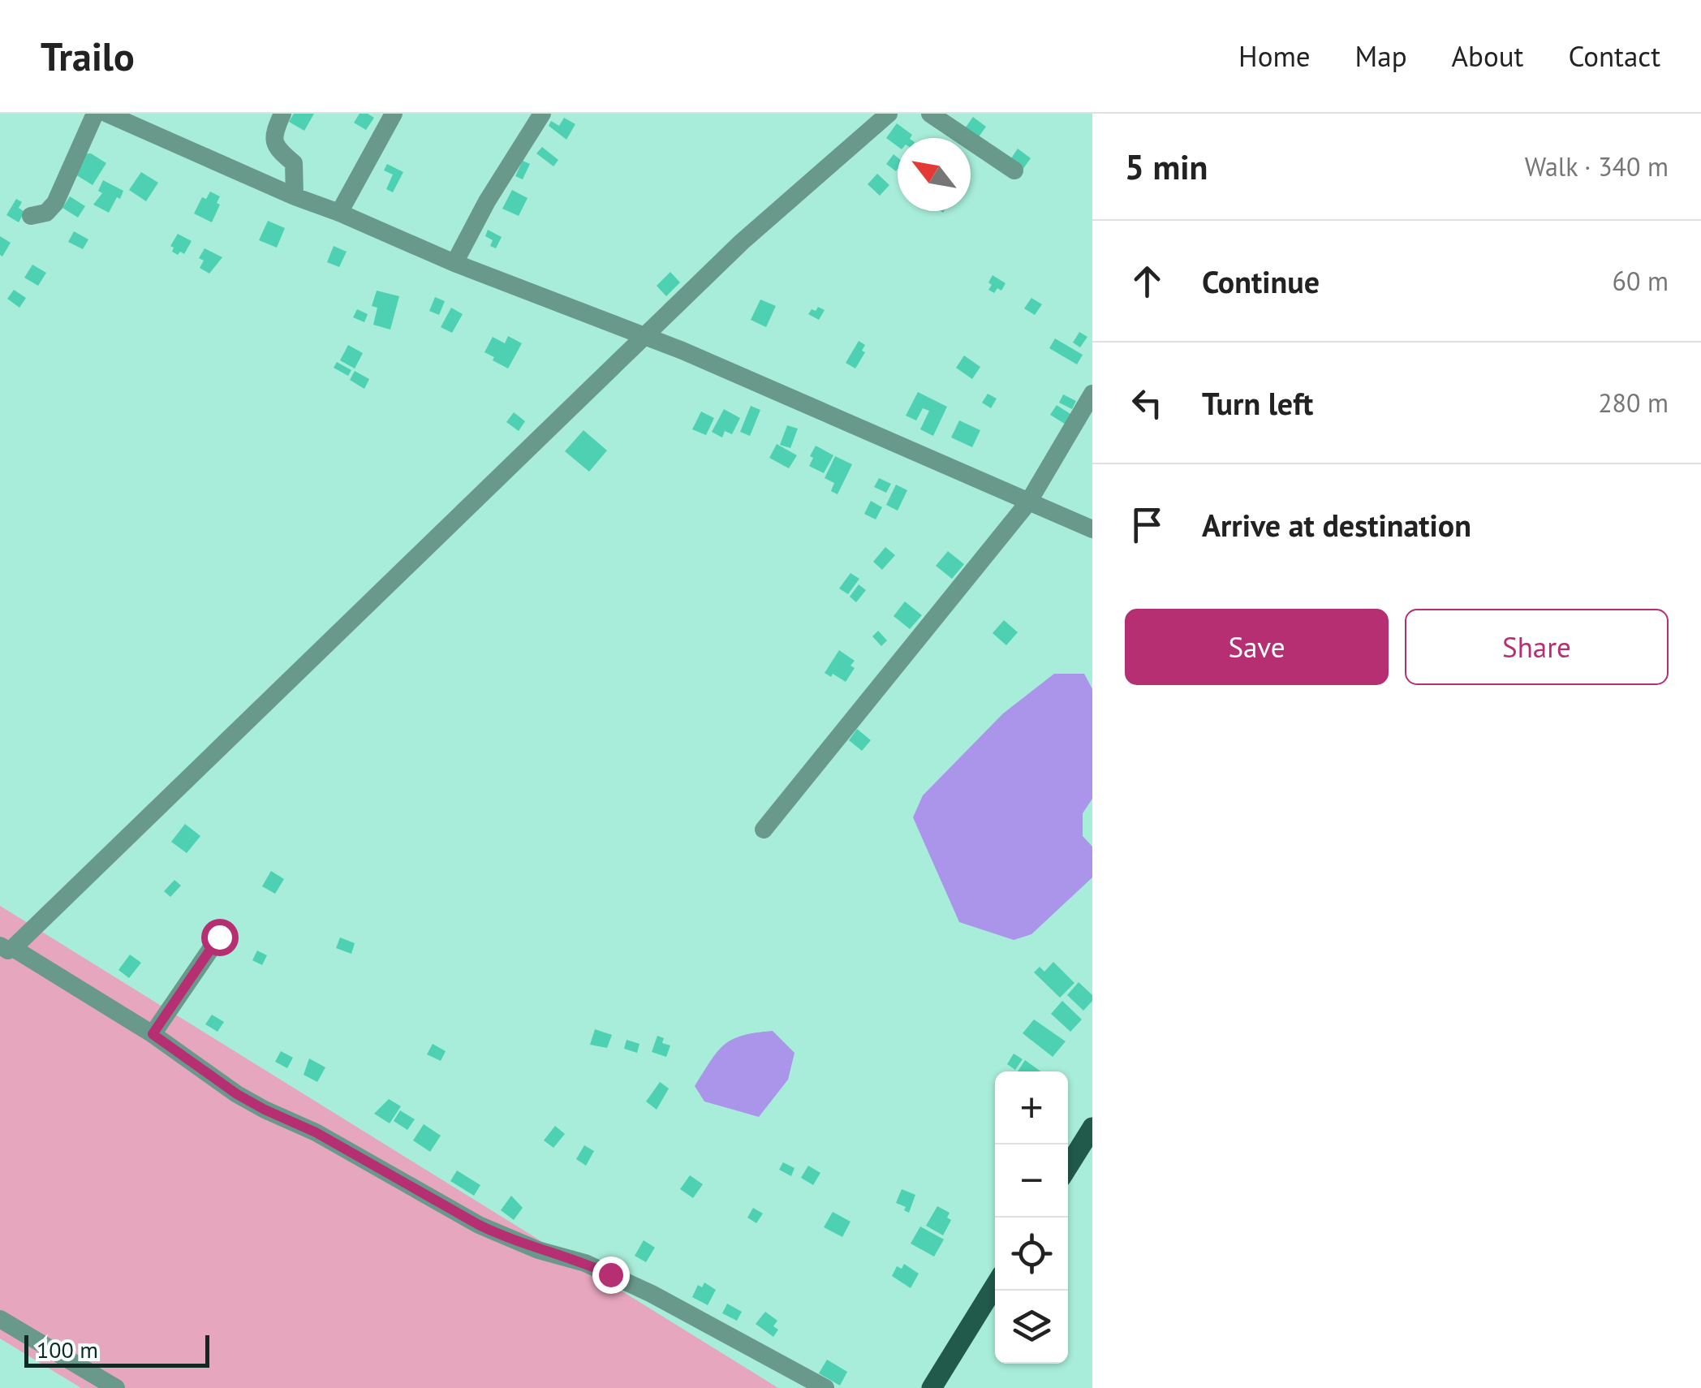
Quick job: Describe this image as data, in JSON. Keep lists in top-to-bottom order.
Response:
{
  "scale_bar": "100 m",
  "north": "top left",
  "page": {
    "header": "Trailo",
    "nav": [
      "Home",
      "Map",
      "About",
      "Contact"
    ],
    "heading": ["5 min", "Walk · 340 m"],
    "list": [
      ["Continue", "60 m"],
      ["Turn left", "280 m"],
      "Arrive at destination"
    ],
    "buttons": ["Save", "Share"],
    "map_buttons": ["+", "−"],
    "scale": "100 m"
  }
}
